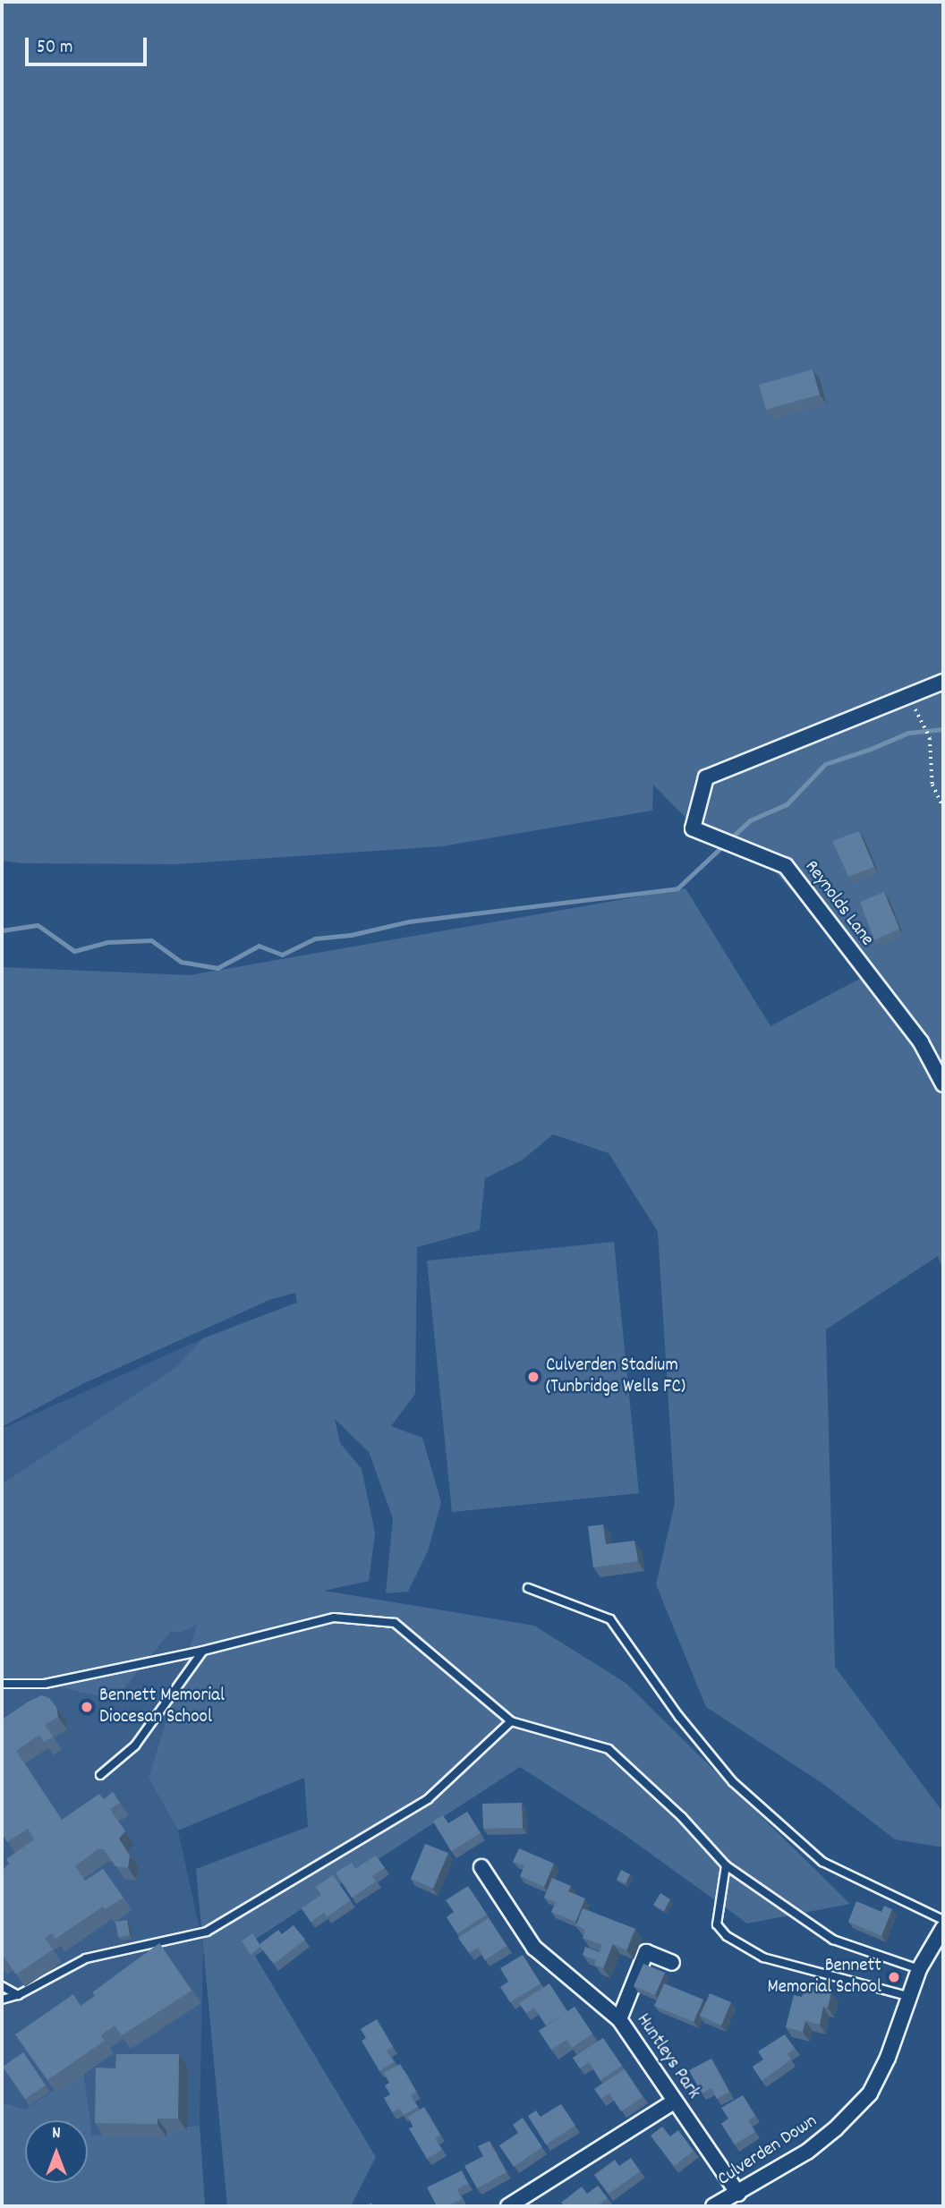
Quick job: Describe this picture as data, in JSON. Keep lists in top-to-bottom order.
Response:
{
  "streets": {
    "street": ["Reynolds Lane", "Huntleys Park", "Culverden Down"]
  },
  "crossings": [
    ["Huntleys Park", "Culverden Down"]
  ],
  "places": ["Culverden Stadium (Tunbridge Wells FC)", "Bennett Memorial Diocesan School", "Bennett Memorial School"],
  "scale_bar": "50 m",
  "north": "top"
}
